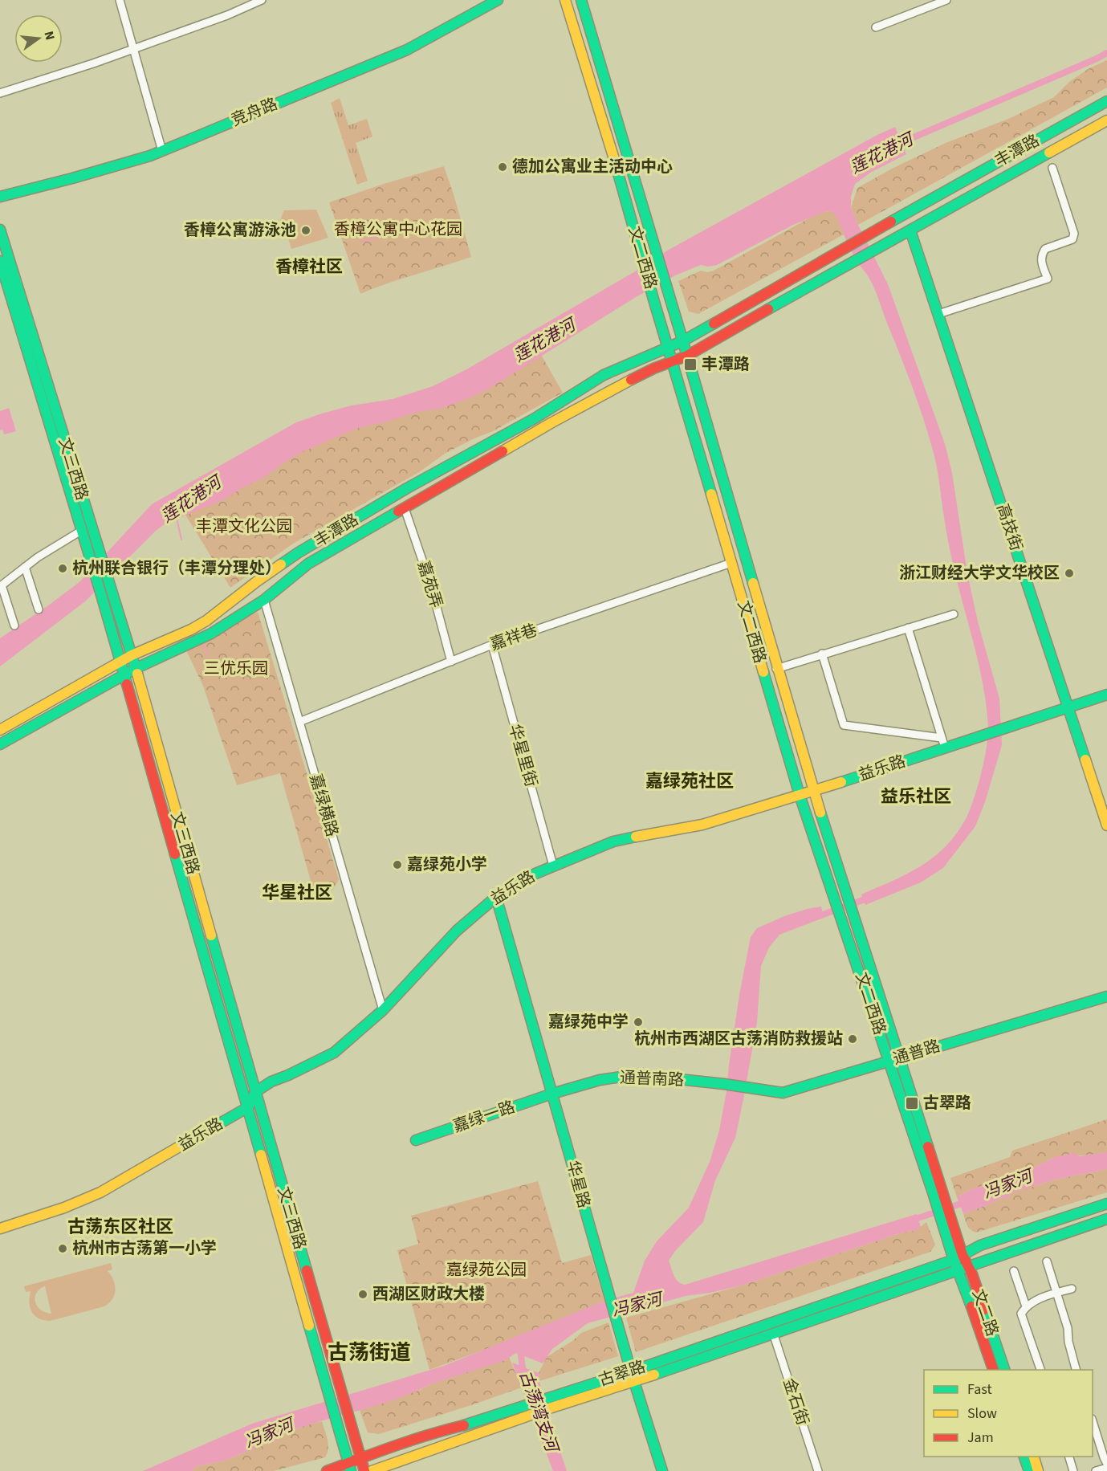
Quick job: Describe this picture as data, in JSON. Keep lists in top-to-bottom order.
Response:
{
  "streets": {
    "main road": [
      "竞舟路",
      "丰潭路",
      "文二西路",
      "文三西路",
      "高技街",
      "益乐路",
      "通普路",
      "通普南路",
      "嘉绿一路",
      "华星路",
      "文二路",
      "古翠路"
    ],
    "street": [
      "嘉苑弄",
      "嘉祥巷",
      "华星里街",
      "嘉绿横路",
      "金石街"
    ]
  },
  "crossings": [
    ["丰潭路", "文二西路"],
    ["丰潭路", "文三西路"],
    ["丰潭路", "高技街"],
    ["丰潭路", "嘉苑弄"],
    ["丰潭路", "嘉绿横路"],
    ["文二西路", "嘉祥巷"],
    ["文二西路", "益乐路"],
    ["文二西路", "通普路"],
    ["文二西路", "文二路"],
    ["文二西路", "古翠路"],
    ["文三西路", "益乐路"],
    ["文三西路", "古翠路"],
    ["高技街", "益乐路"],
    ["嘉苑弄", "嘉祥巷"],
    ["嘉祥巷", "华星里街"],
    ["嘉祥巷", "嘉绿横路"],
    ["华星里街", "益乐路"],
    ["益乐路", "嘉绿横路"],
    ["益乐路", "华星路"],
    ["通普路", "通普南路"],
    ["通普南路", "嘉绿一路"],
    ["通普南路", "华星路"],
    ["嘉绿一路", "华星路"],
    ["华星路", "古翠路"],
    ["文二路", "古翠路"],
    ["古翠路", "金石街"]
  ],
  "districts": [
    "香樟社区",
    "嘉绿苑社区",
    "益乐社区",
    "华星社区",
    "古荡东区社区",
    "古荡街道"
  ],
  "water": ["莲花港河", "冯家河", "古荡湾支河"],
  "parks": [
    "香樟公寓中心花园",
    "丰潭文化公园",
    "三优乐园",
    "嘉绿苑公园"
  ],
  "places": {
    "other": [
      "德加公寓业主活动中心",
      "香樟公寓游泳池",
      "杭州联合银行（丰潭分理处）",
      "浙江财经大学文华校区",
      "嘉绿苑小学",
      "嘉绿苑中学",
      "杭州市西湖区古荡消防救援站",
      "杭州市古荡第一小学",
      "西湖区财政大楼"
    ],
    "transit": ["丰潭路", "古翠路"]
  },
  "legend": ["Fast", "Slow", "Jam"],
  "north": "right"
}
